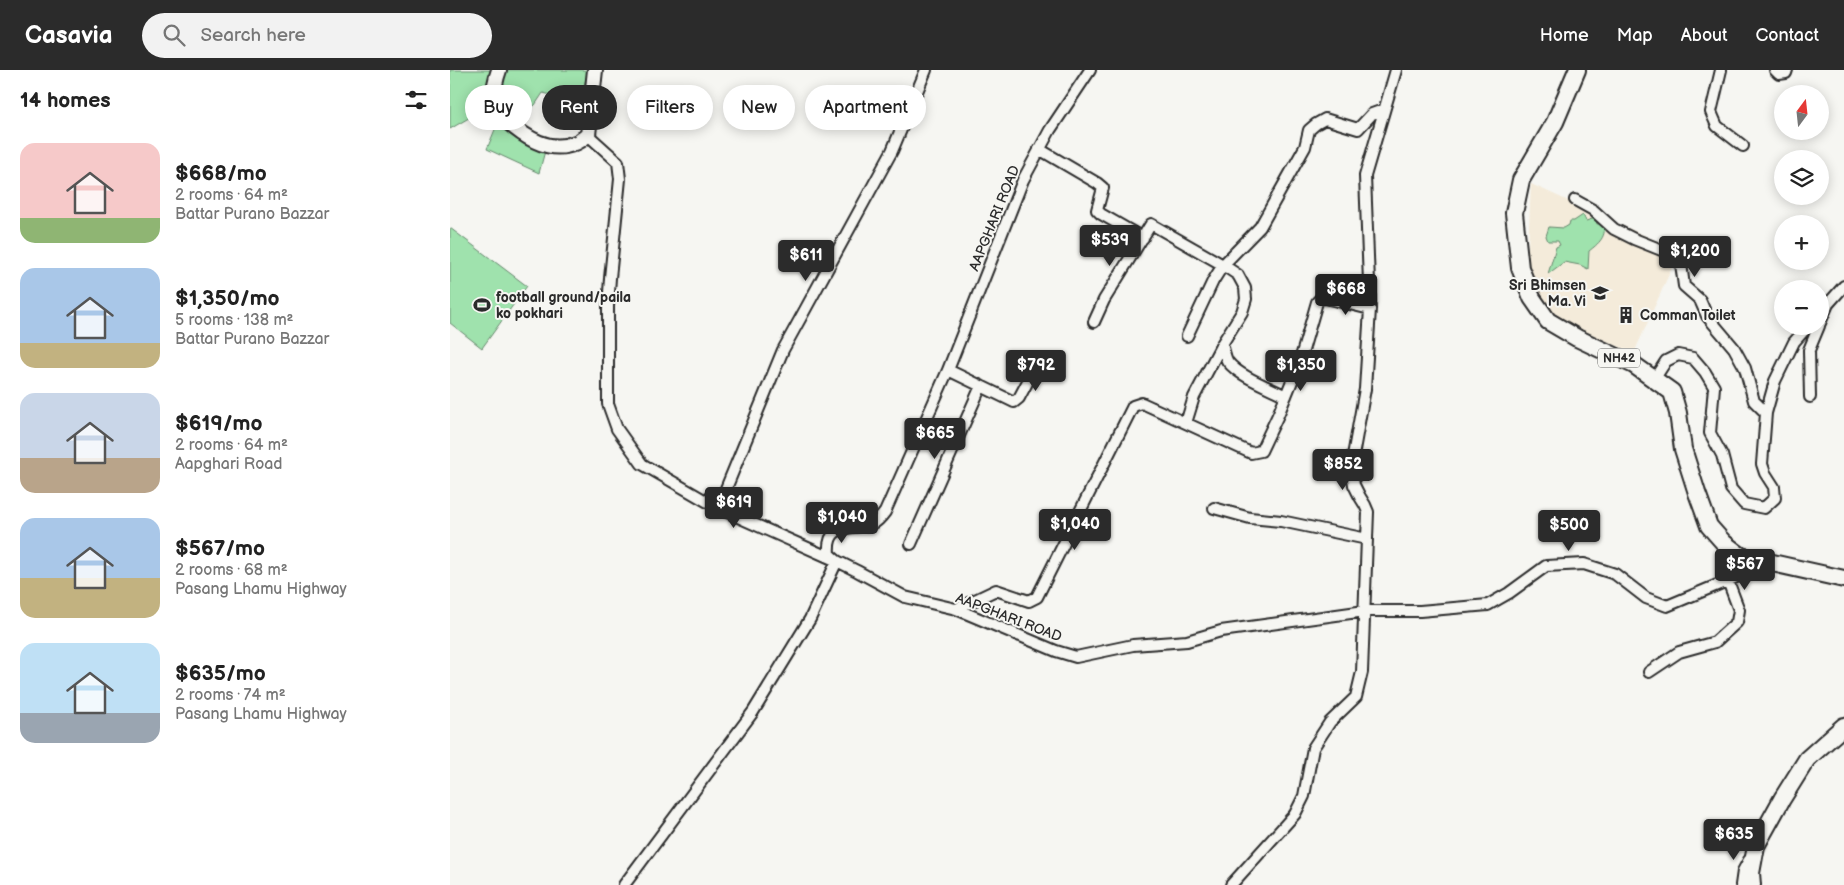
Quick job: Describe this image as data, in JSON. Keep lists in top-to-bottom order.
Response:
{
  "streets": {
    "main road": ["NH42"],
    "street": ["AAPGHARI ROAD"]
  },
  "crossings": [
    ["AAPGHARI ROAD", "NH42"]
  ],
  "places": {
    "school or university": ["Sri Bhimsen Ma. Vi"],
    "sports": ["football ground/paila ko pokhari"],
    "building": ["Comman Toilet"]
  },
  "north": "top",
  "page": {
    "header": "Casavia",
    "search": "Search here",
    "nav": [
      "Home",
      "Map",
      "About",
      "Contact"
    ],
    "heading": "14 homes",
    "map_buttons": ["+", "−"],
    "chip": [
      "Buy",
      "Rent",
      "Filters",
      "New",
      "Apartment"
    ],
    "list": [
      {
        "name": "$668/mo",
        "note": "2 rooms · 64 m² · Battar Purano Bazzar"
      },
      {
        "name": "$1,350/mo",
        "note": "5 rooms · 138 m² · Battar Purano Bazzar"
      },
      {
        "name": "$619/mo",
        "note": "2 rooms · 64 m² · Aapghari Road"
      },
      {
        "name": "$567/mo",
        "note": "2 rooms · 68 m² · Pasang Lhamu Highway"
      },
      {
        "name": "$635/mo",
        "note": "2 rooms · 74 m² · Pasang Lhamu Highway"
      }
    ],
    "price": [
      "$539",
      "$1,200",
      "$611",
      "$668",
      "$792",
      "$1,350",
      "$665",
      "$852",
      "$619",
      "$1,040",
      "$1,040",
      "$500",
      "$567",
      "$635"
    ]
  }
}
